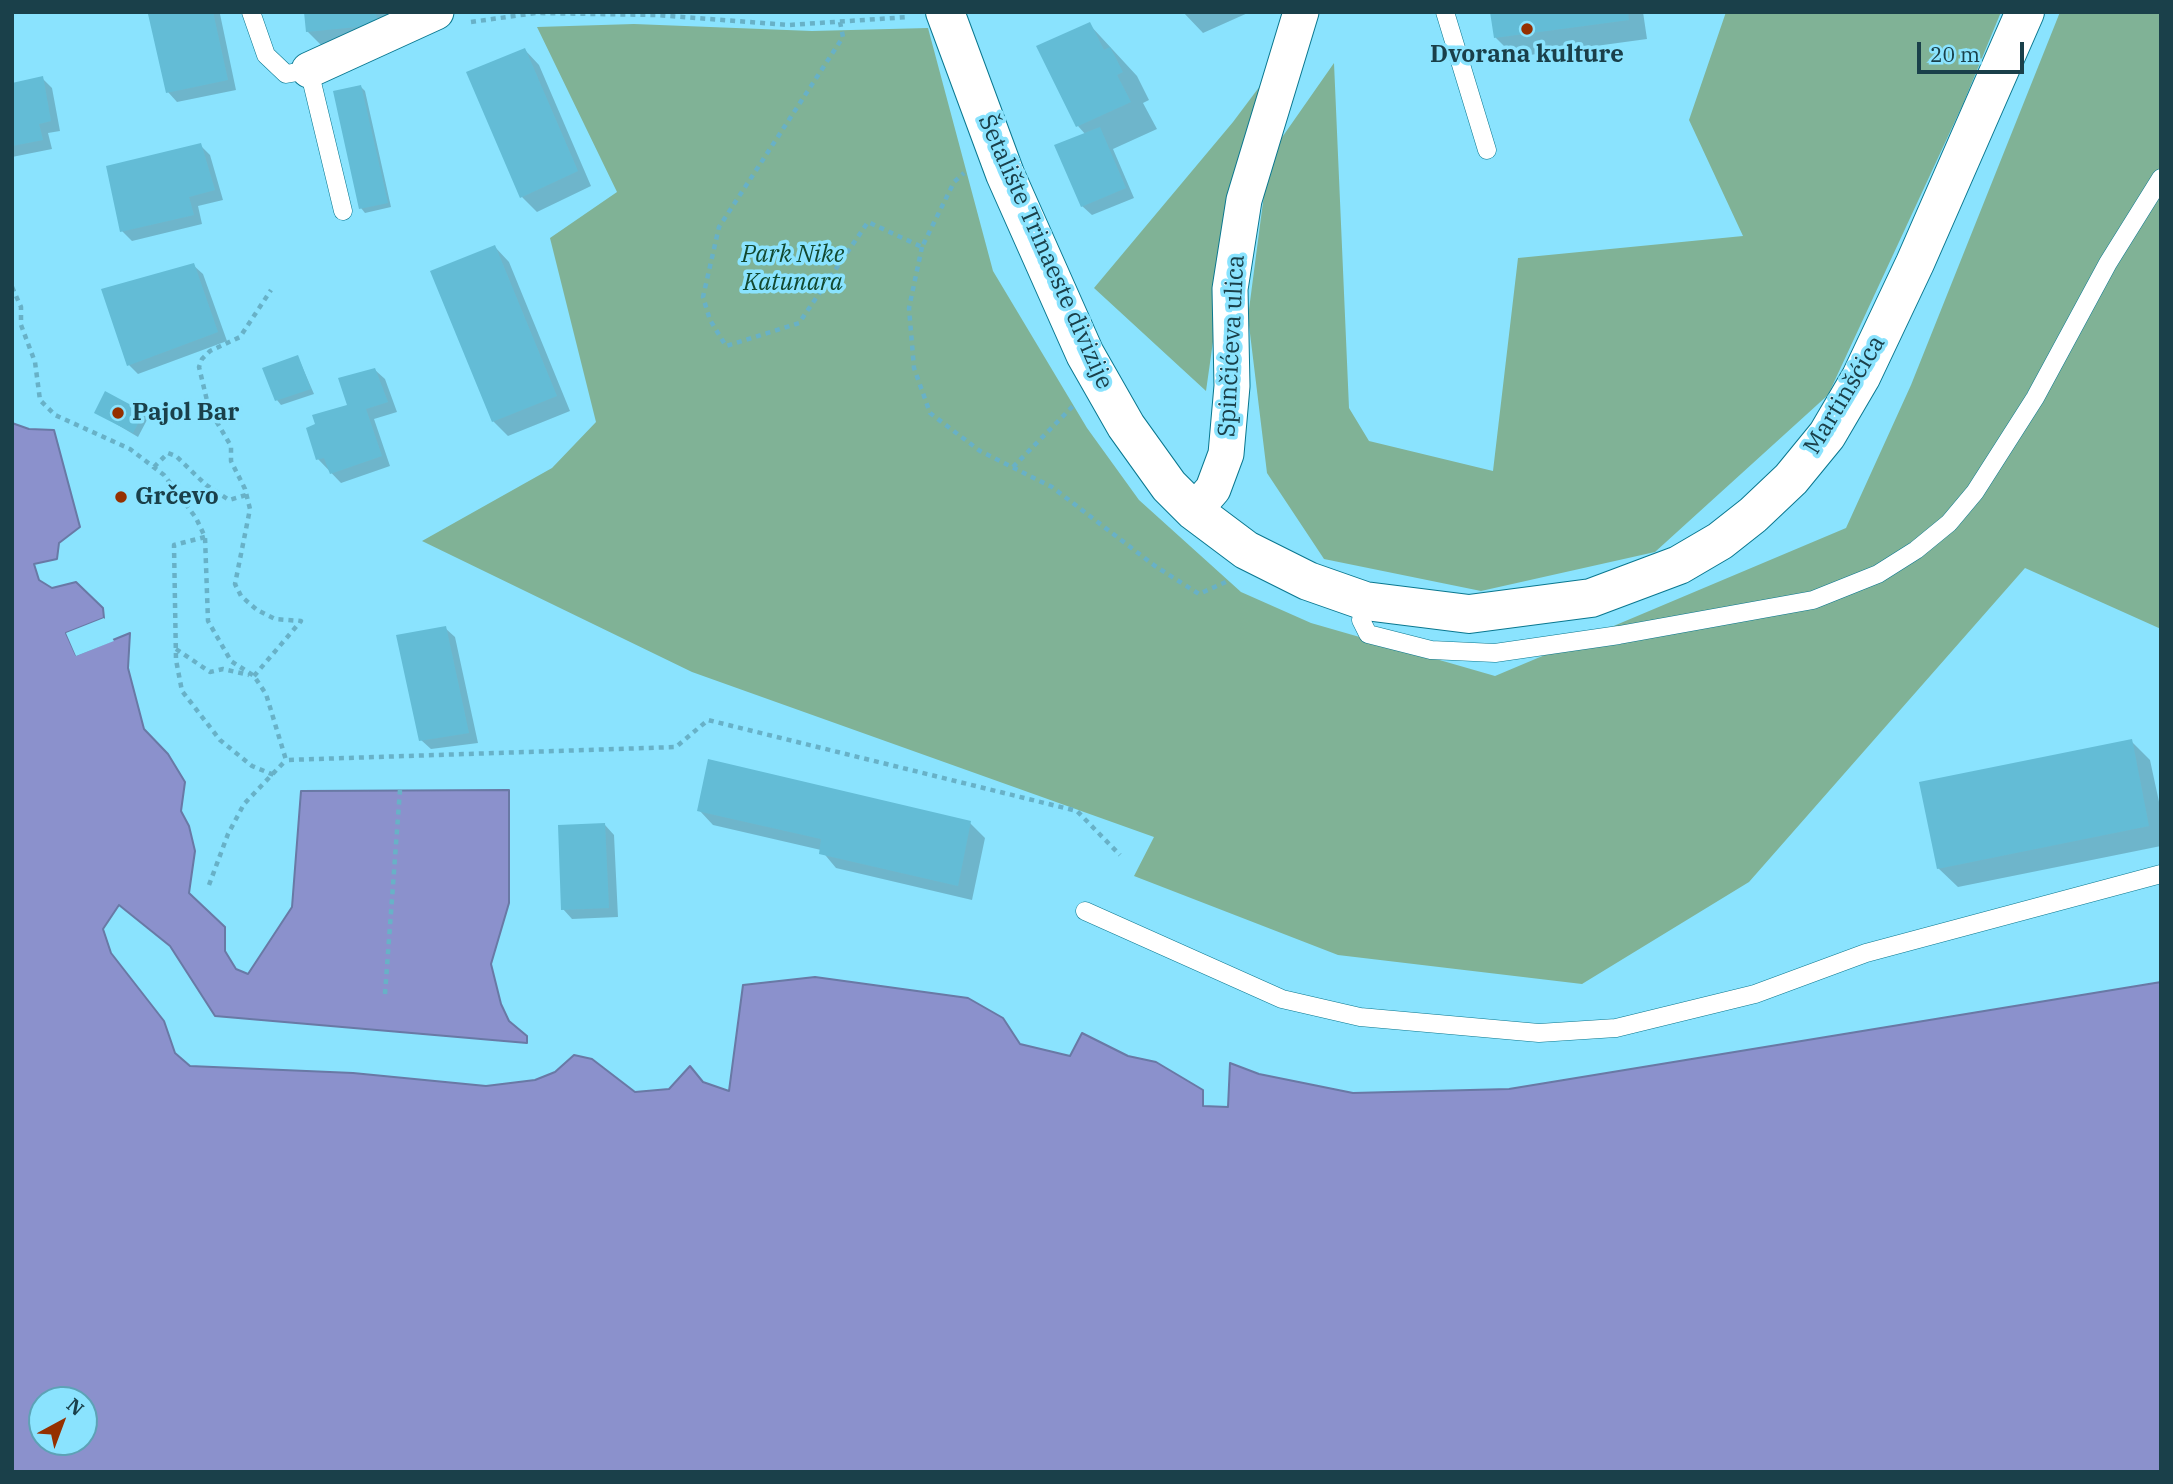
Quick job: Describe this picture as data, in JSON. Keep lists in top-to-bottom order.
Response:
{
  "streets": {
    "main road": ["Šetalište Trinaeste divizije", "Martinšćica"],
    "street": ["Spinčićeva ulica"]
  },
  "crossings": [
    ["Šetalište Trinaeste divizije", "Spinčićeva ulica"],
    ["Šetalište Trinaeste divizije", "Martinšćica"],
    ["Spinčićeva ulica", "Martinšćica"]
  ],
  "parks": ["Park Nike Katunara"],
  "places": ["Dvorana kulture", "Pajol Bar", "Grčevo"],
  "scale_bar": "20 m",
  "north": "top right"
}
